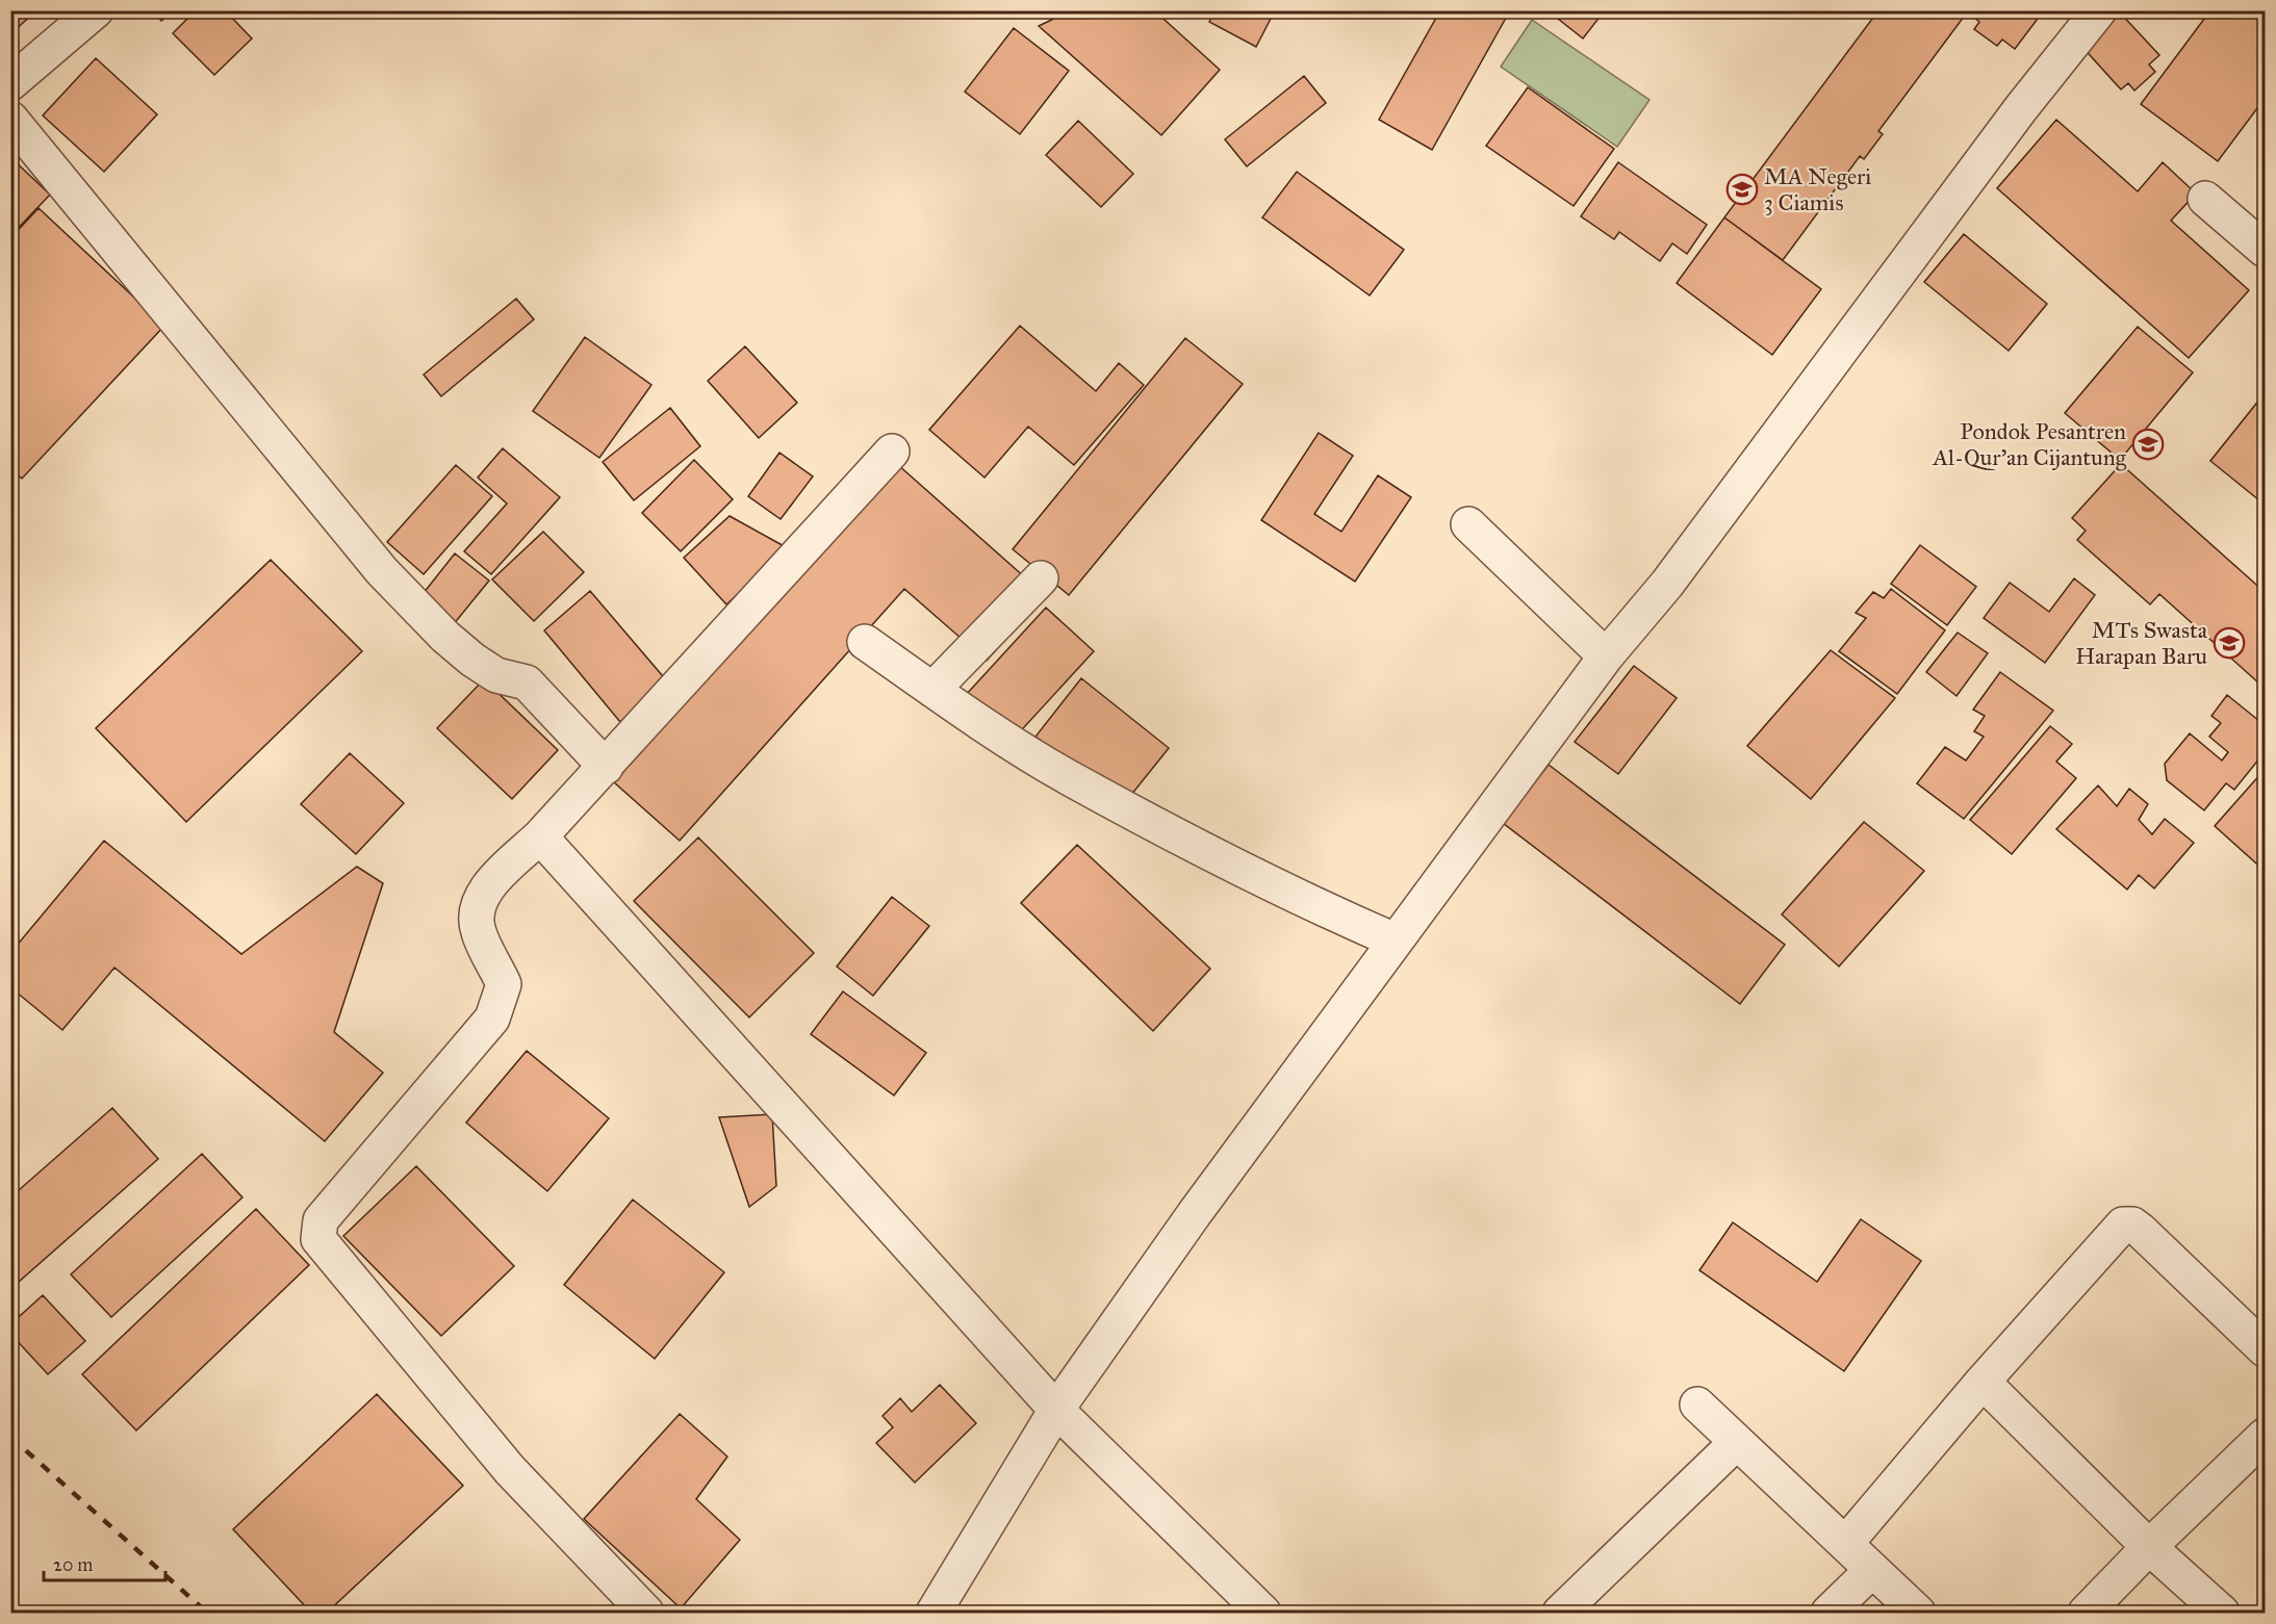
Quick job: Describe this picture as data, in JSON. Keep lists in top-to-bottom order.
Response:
{
  "places": {
    "school or university": ["MA Negeri 3 Ciamis", "Pondok Pesantren Al-Qur'an Cijantung", "MTs Swasta Harapan Baru"]
  },
  "scale_bar": "20 m"
}
